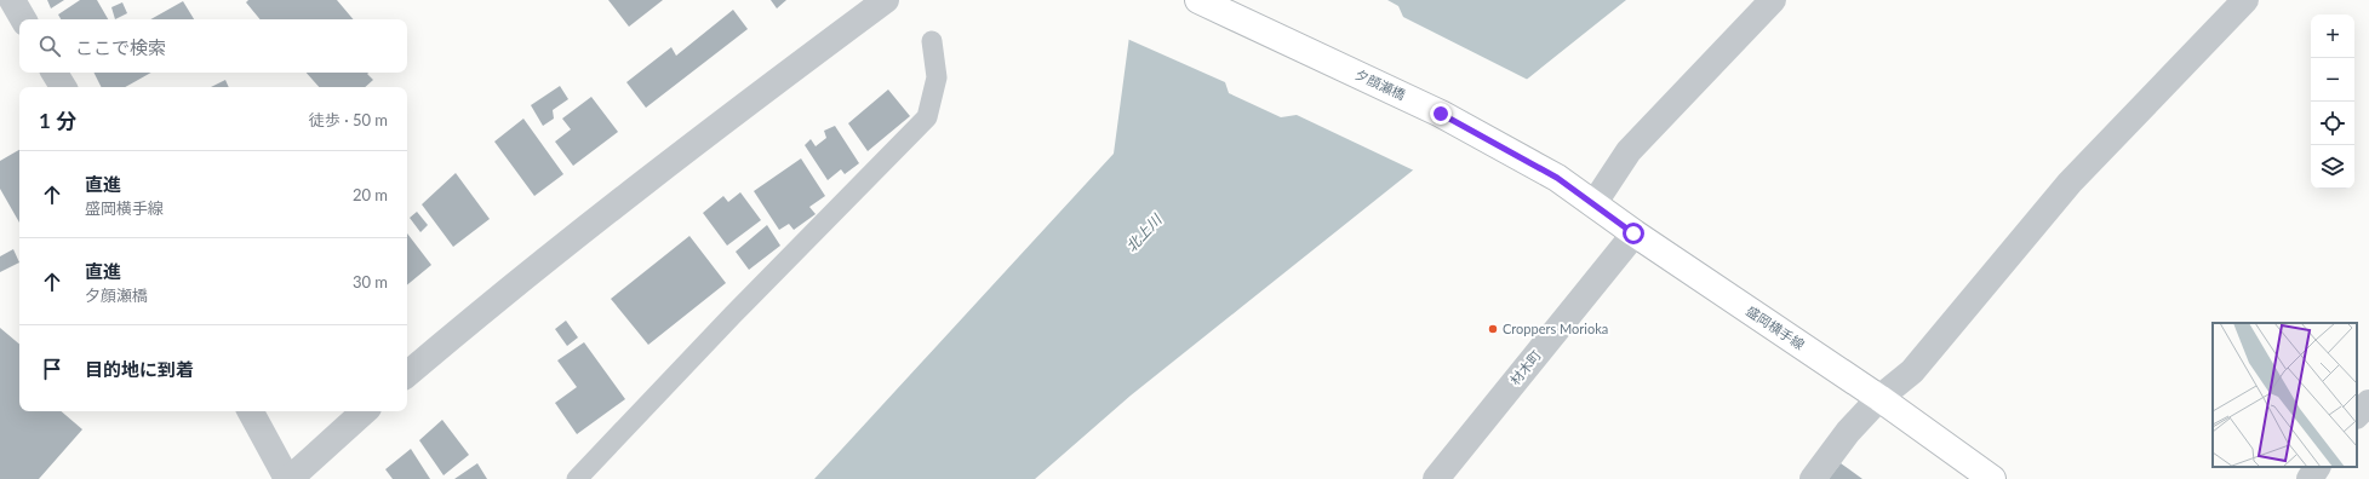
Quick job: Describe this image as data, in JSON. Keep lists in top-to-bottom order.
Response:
{
  "streets": {
    "main road": ["夕顔瀬橋", "盛岡横手線"],
    "street": ["材木町"]
  },
  "crossings": [
    ["夕顔瀬橋", "盛岡横手線"],
    ["盛岡横手線", "材木町"]
  ],
  "water": ["北上川"],
  "places": ["Croppers Morioka"],
  "page": {
    "map_buttons": ["+", "−"],
    "search": "ここで検索",
    "heading": ["1 分", "徒歩 · 50 m"],
    "list": [
      ["直進", "盛岡横手線", "20 m"],
      ["直進", "夕顔瀬橋", "30 m"],
      "目的地に到着"
    ]
  }
}
